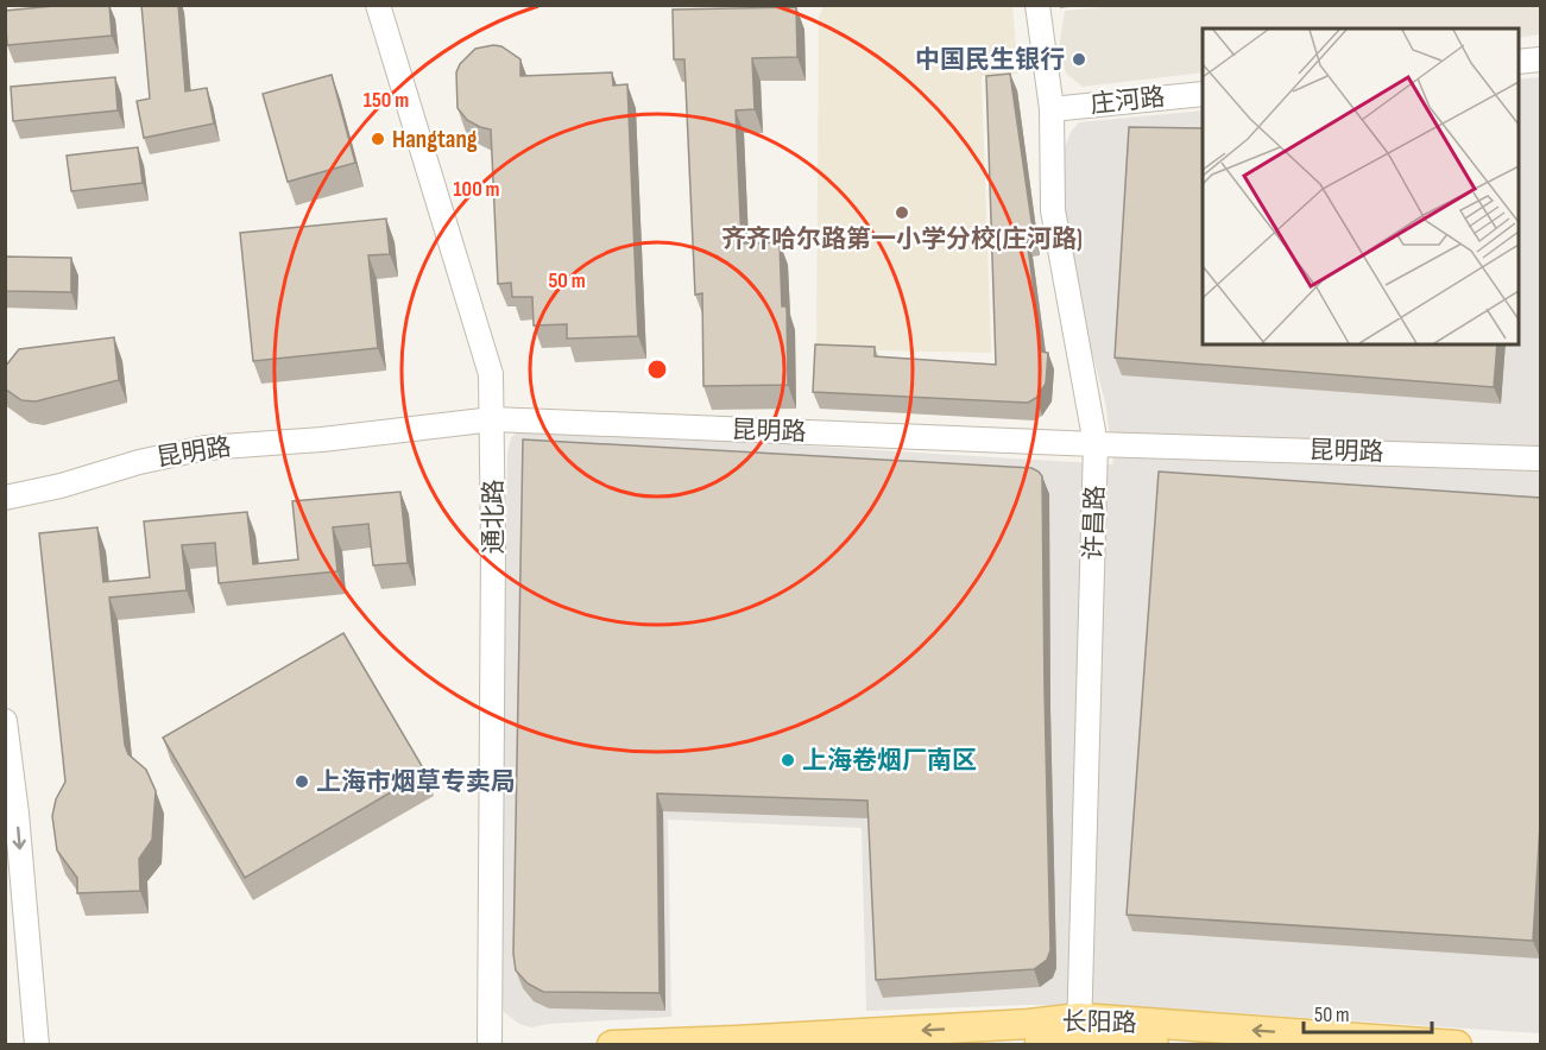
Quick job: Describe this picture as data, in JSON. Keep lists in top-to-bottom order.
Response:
{
  "streets": {
    "main road": ["长阳路"],
    "street": [
      "庄河路",
      "昆明路",
      "通北路",
      "许昌路"
    ]
  },
  "crossings": [
    ["庄河路", "许昌路"],
    ["昆明路", "通北路"],
    ["昆明路", "许昌路"],
    ["许昌路", "长阳路"]
  ],
  "one_way": ["长阳路"],
  "places": [
    "中国民生银行",
    "Hangtang",
    "齐齐哈尔路第一小学分校(庄河路)",
    "上海卷烟厂南区",
    "上海市烟草专卖局"
  ],
  "scale_bar": "50 m",
  "rings": ["150 m", "100 m", "50 m"]
}
